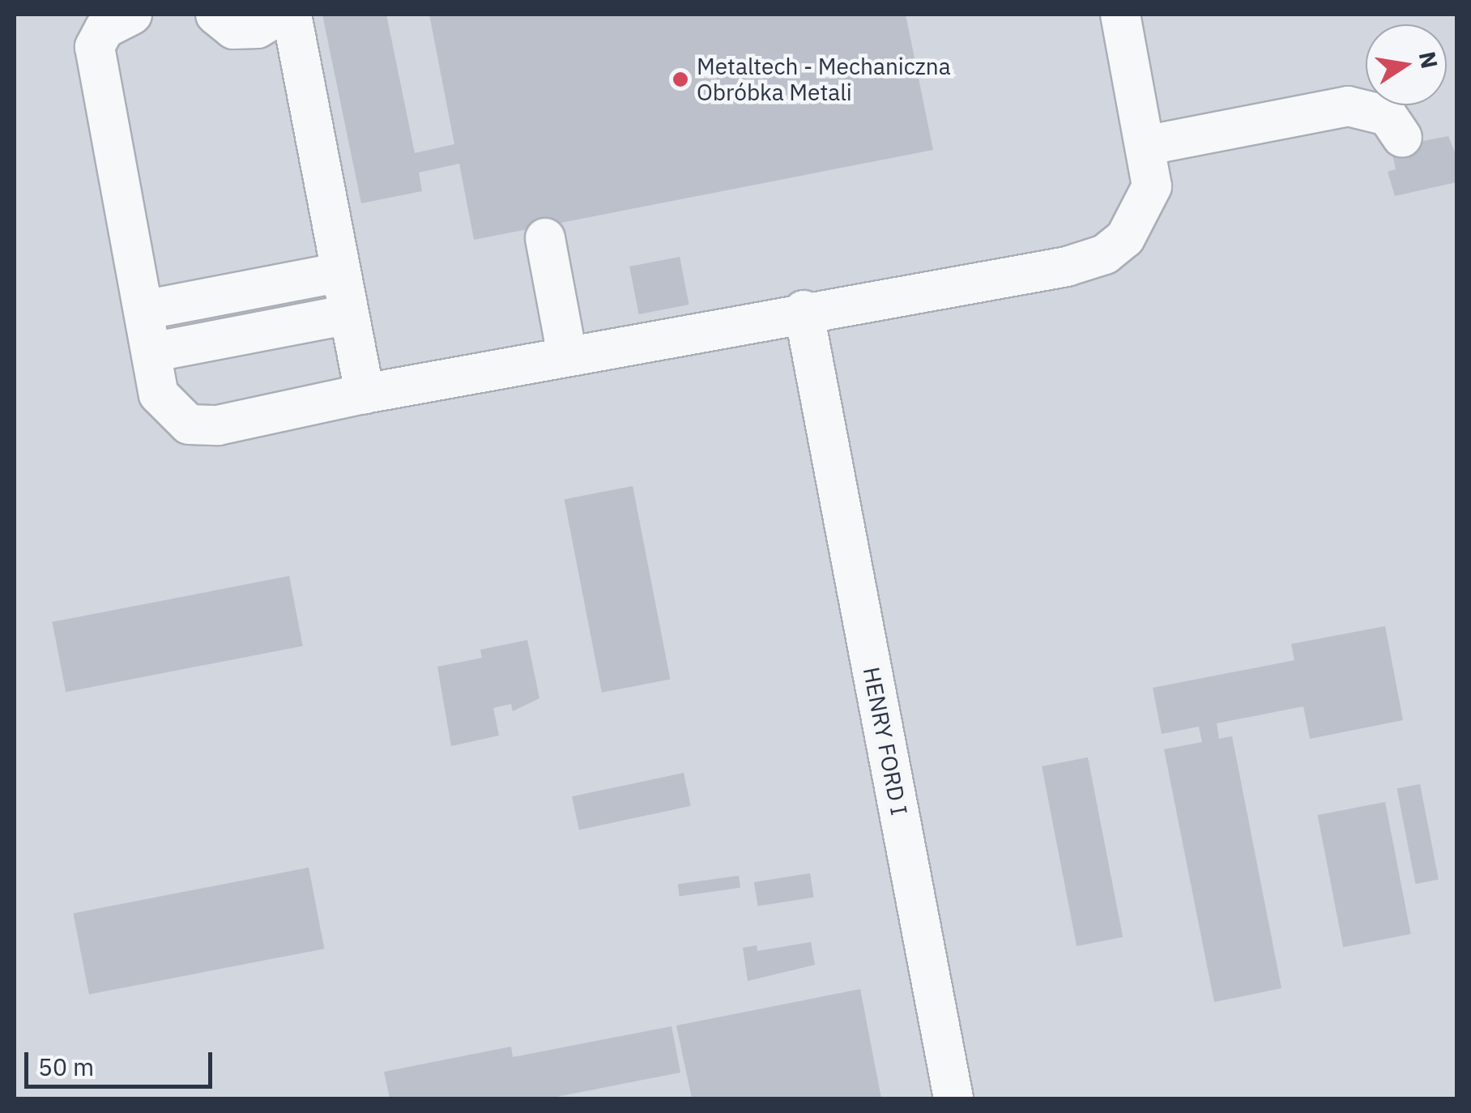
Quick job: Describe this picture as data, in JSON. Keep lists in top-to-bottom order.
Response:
{
  "streets": {
    "street": ["HENRY FORD I"]
  },
  "places": ["Metaltech - Mechaniczna Obróbka Metali"],
  "scale_bar": "50 m",
  "north": "right"
}
